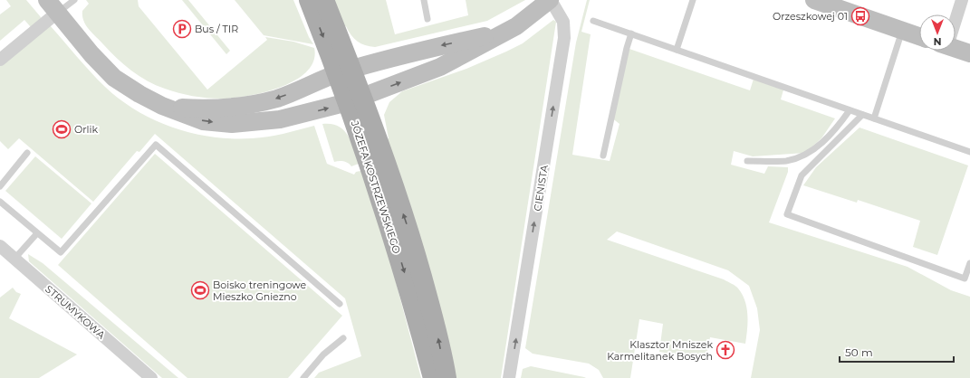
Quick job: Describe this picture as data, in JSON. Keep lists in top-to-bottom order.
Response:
{
  "streets": {
    "main road": ["JÓZEFA KOSTRZEWSKIEGO"],
    "street": ["CIENISTA", "STRUMYKOWA"]
  },
  "crossings": [
    ["JÓZEFA KOSTRZEWSKIEGO", "CIENISTA"]
  ],
  "places": {
    "bus stop": ["Orzeszkowej 01"],
    "parking": ["Bus / TIR"],
    "sports": ["Orlik", "Boisko treningowe Mieszko Gniezno"],
    "church": ["Klasztor Mniszek Karmelitanek Bosych"]
  },
  "scale_bar": "50 m",
  "north": "bottom"
}
